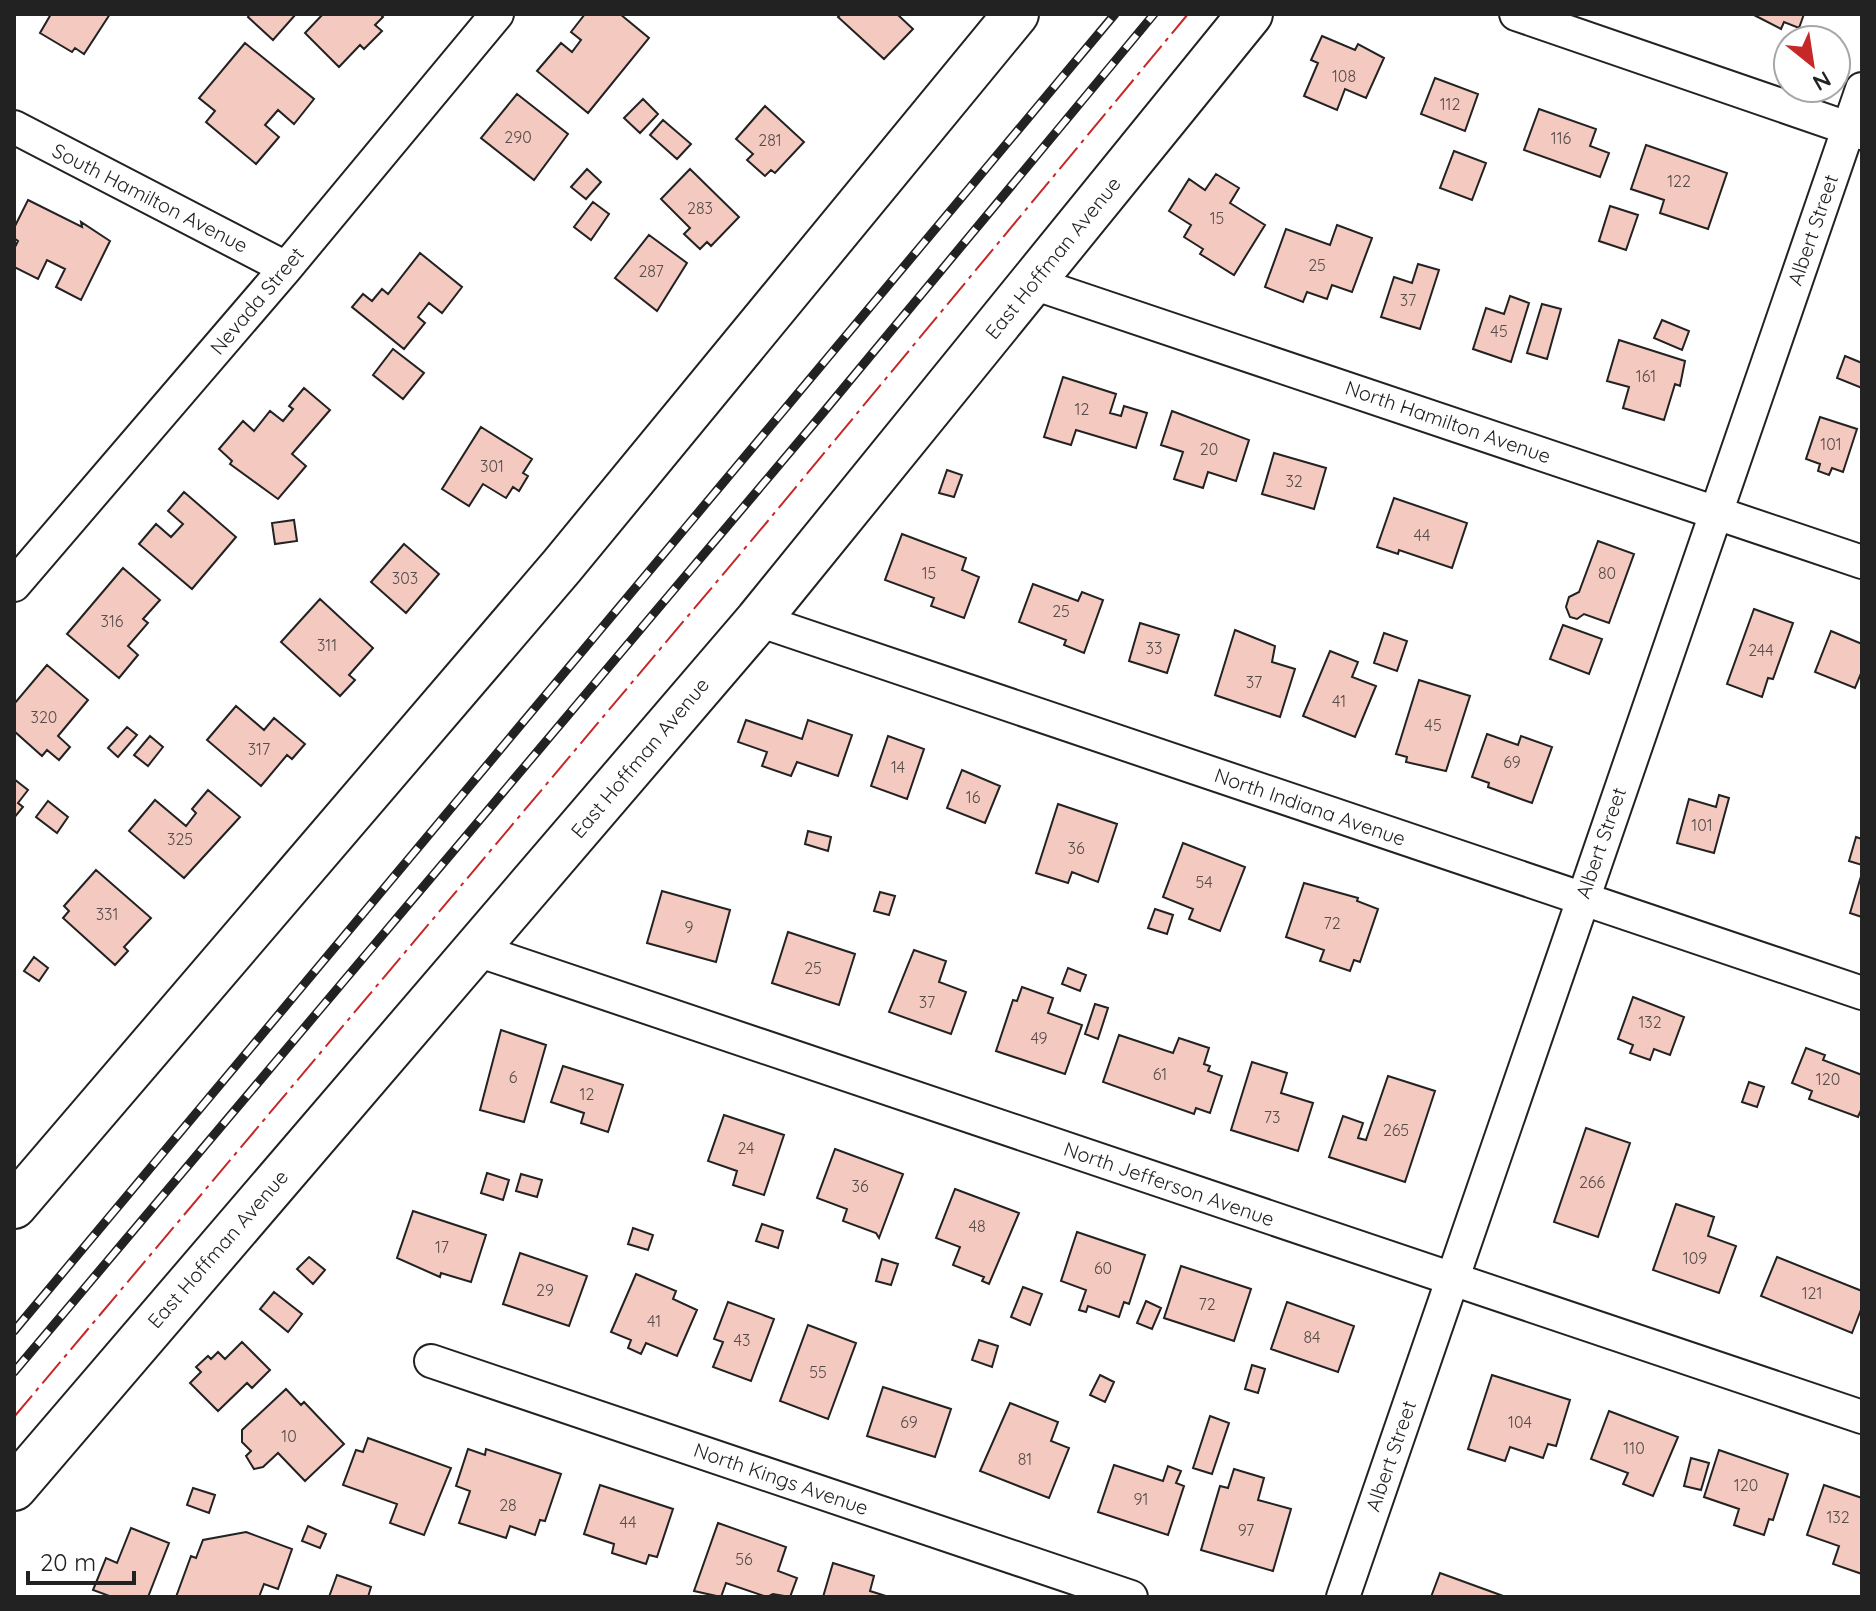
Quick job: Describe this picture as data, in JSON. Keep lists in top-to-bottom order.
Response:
{
  "streets": {
    "street": [
      "South Hamilton Avenue",
      "Albert Street",
      "East Hoffman Avenue",
      "Nevada Street",
      "North Hamilton Avenue",
      "North Indiana Avenue",
      "North Jefferson Avenue",
      "North Kings Avenue"
    ]
  },
  "crossings": [
    ["South Hamilton Avenue", "Nevada Street"],
    ["Albert Street", "North Hamilton Avenue"],
    ["Albert Street", "North Indiana Avenue"],
    ["Albert Street", "North Jefferson Avenue"],
    ["East Hoffman Avenue", "North Hamilton Avenue"],
    ["East Hoffman Avenue", "North Indiana Avenue"],
    ["East Hoffman Avenue", "North Jefferson Avenue"]
  ],
  "house_numbers": [
    "108",
    "112",
    "290",
    "116",
    "281",
    "122",
    "283",
    "15",
    "25",
    "287",
    "37",
    "45",
    "161",
    "12",
    "101",
    "20",
    "301",
    "32",
    "44",
    "15",
    "80",
    "303",
    "25",
    "316",
    "311",
    "33",
    "244",
    "37",
    "41",
    "320",
    "45",
    "317",
    "69",
    "14",
    "16",
    "101",
    "325",
    "36",
    "54",
    "331",
    "72",
    "9",
    "25",
    "37",
    "132",
    "49",
    "61",
    "6",
    "120",
    "12",
    "73",
    "265",
    "24",
    "266",
    "36",
    "48",
    "17",
    "109",
    "60",
    "29",
    "121",
    "72",
    "41",
    "84",
    "43",
    "55",
    "69",
    "104",
    "10",
    "110",
    "81",
    "120",
    "91",
    "28",
    "132",
    "44",
    "97",
    "56"
  ],
  "scale_bar": "20 m",
  "north": "bottom right"
}
